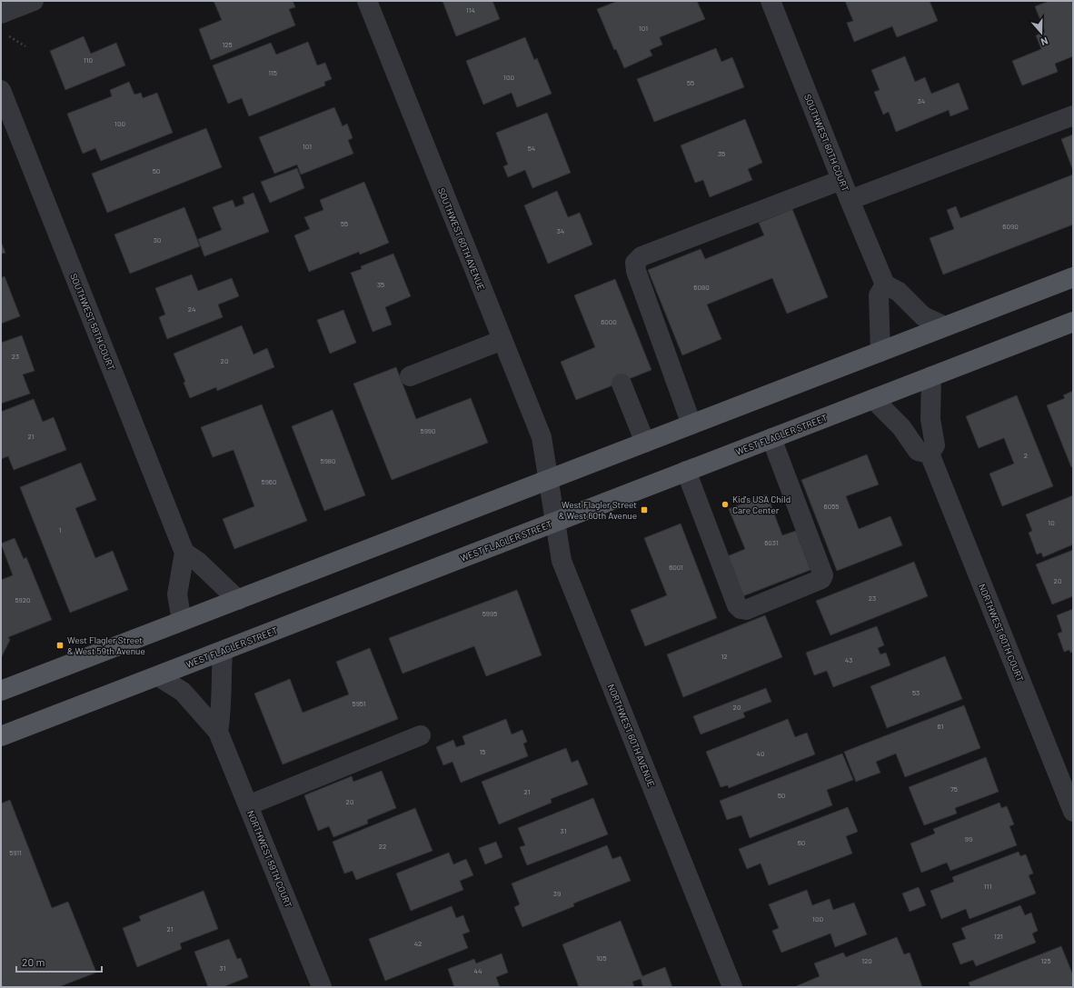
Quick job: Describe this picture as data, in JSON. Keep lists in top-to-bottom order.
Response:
{
  "streets": {
    "main road": ["WEST FLAGLER STREET"],
    "street": [
      "SOUTHWEST 60TH COURT",
      "SOUTHWEST 60TH AVENUE",
      "SOUTHWEST 59TH COURT",
      "NORTHWEST 60TH COURT",
      "NORTHWEST 60TH AVENUE",
      "NORTHWEST 59TH COURT"
    ]
  },
  "crossings": [
    ["SOUTHWEST 60TH AVENUE", "NORTHWEST 60TH AVENUE"],
    ["WEST FLAGLER STREET", "NORTHWEST 60TH AVENUE"],
    ["WEST FLAGLER STREET", "NORTHWEST 59TH COURT"]
  ],
  "places": {
    "other": ["Kid's USA Child Care Center"],
    "transit": ["West Flagler Street & West 60th Avenue", "West Flagler Street & West 59th Avenue"]
  },
  "house_numbers": [
    "114",
    "101",
    "125",
    "110",
    "115",
    "100",
    "55",
    "34",
    "100",
    "101",
    "54",
    "35",
    "50",
    "55",
    "6090",
    "34",
    "30",
    "35",
    "6080",
    "24",
    "6000",
    "23",
    "20",
    "5990",
    "21",
    "2",
    "5980",
    "5960",
    "6055",
    "10",
    "1",
    "6031",
    "6001",
    "20",
    "23",
    "5920",
    "5995",
    "12",
    "43",
    "53",
    "5951",
    "20",
    "61",
    "15",
    "40",
    "75",
    "21",
    "50",
    "20",
    "31",
    "99",
    "60",
    "22",
    "5911",
    "111",
    "39",
    "100",
    "21",
    "121",
    "42",
    "105",
    "120",
    "125",
    "31",
    "44"
  ],
  "scale_bar": "20 m",
  "north": "bottom"
}
